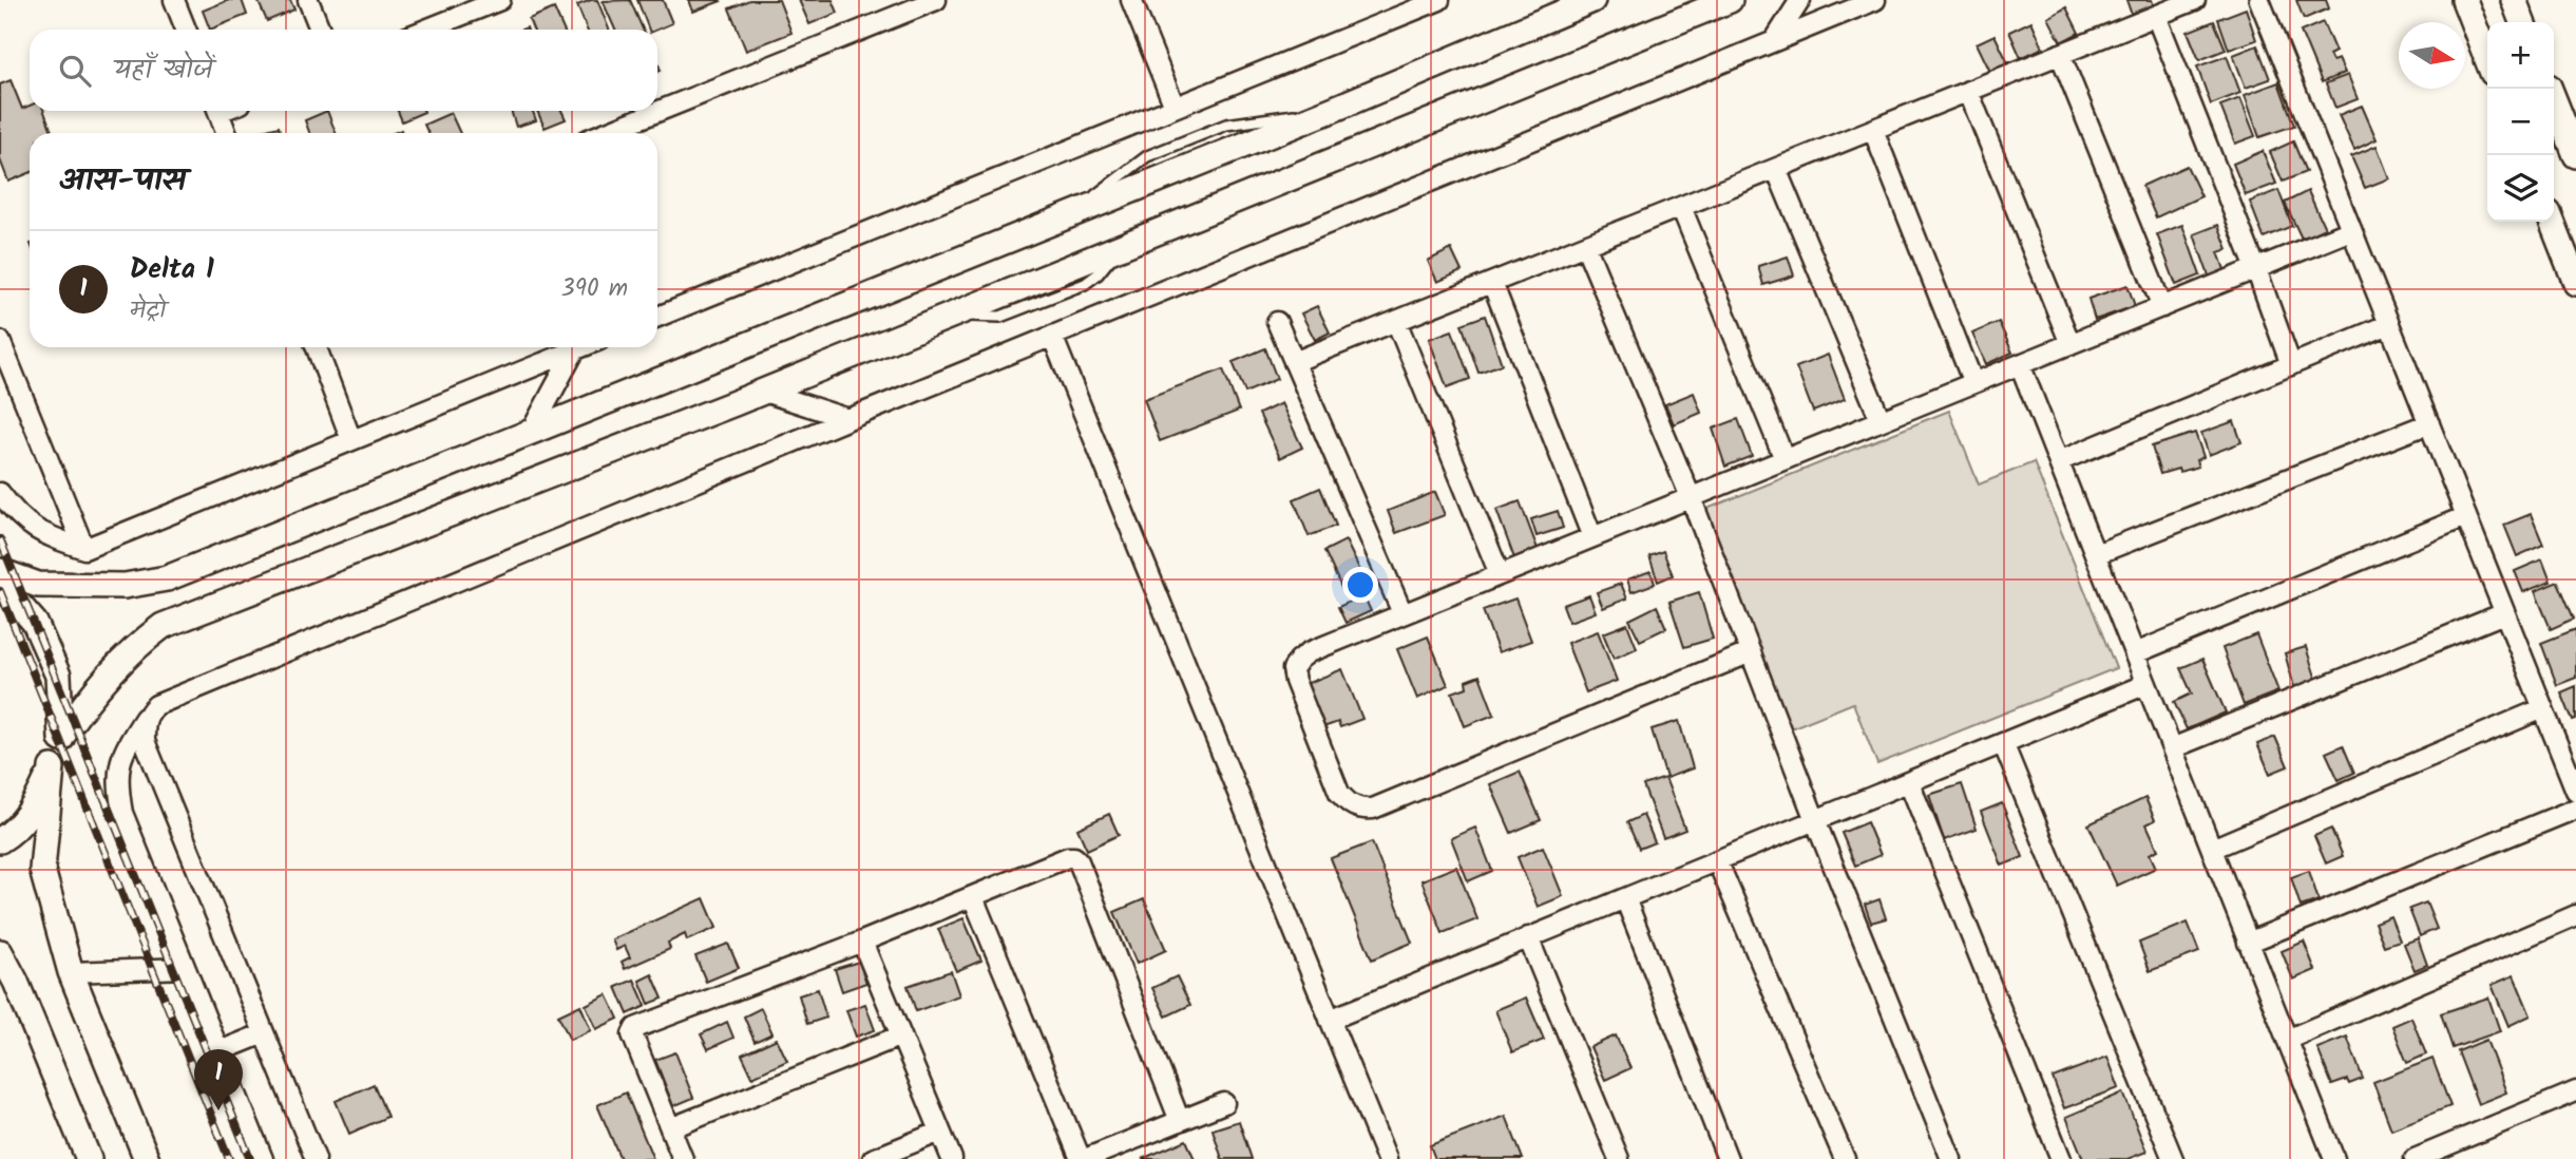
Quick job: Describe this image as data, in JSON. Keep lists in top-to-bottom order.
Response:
{
  "north": "right",
  "page": {
    "map_buttons": ["+", "−"],
    "search": "यहाँ खोजें",
    "heading": "आस-पास",
    "list": [
      {
        "mark": "1",
        "name": "Delta 1",
        "note": "मेट्रो",
        "value": "390 m"
      }
    ],
    "pins": "1"
  }
}
